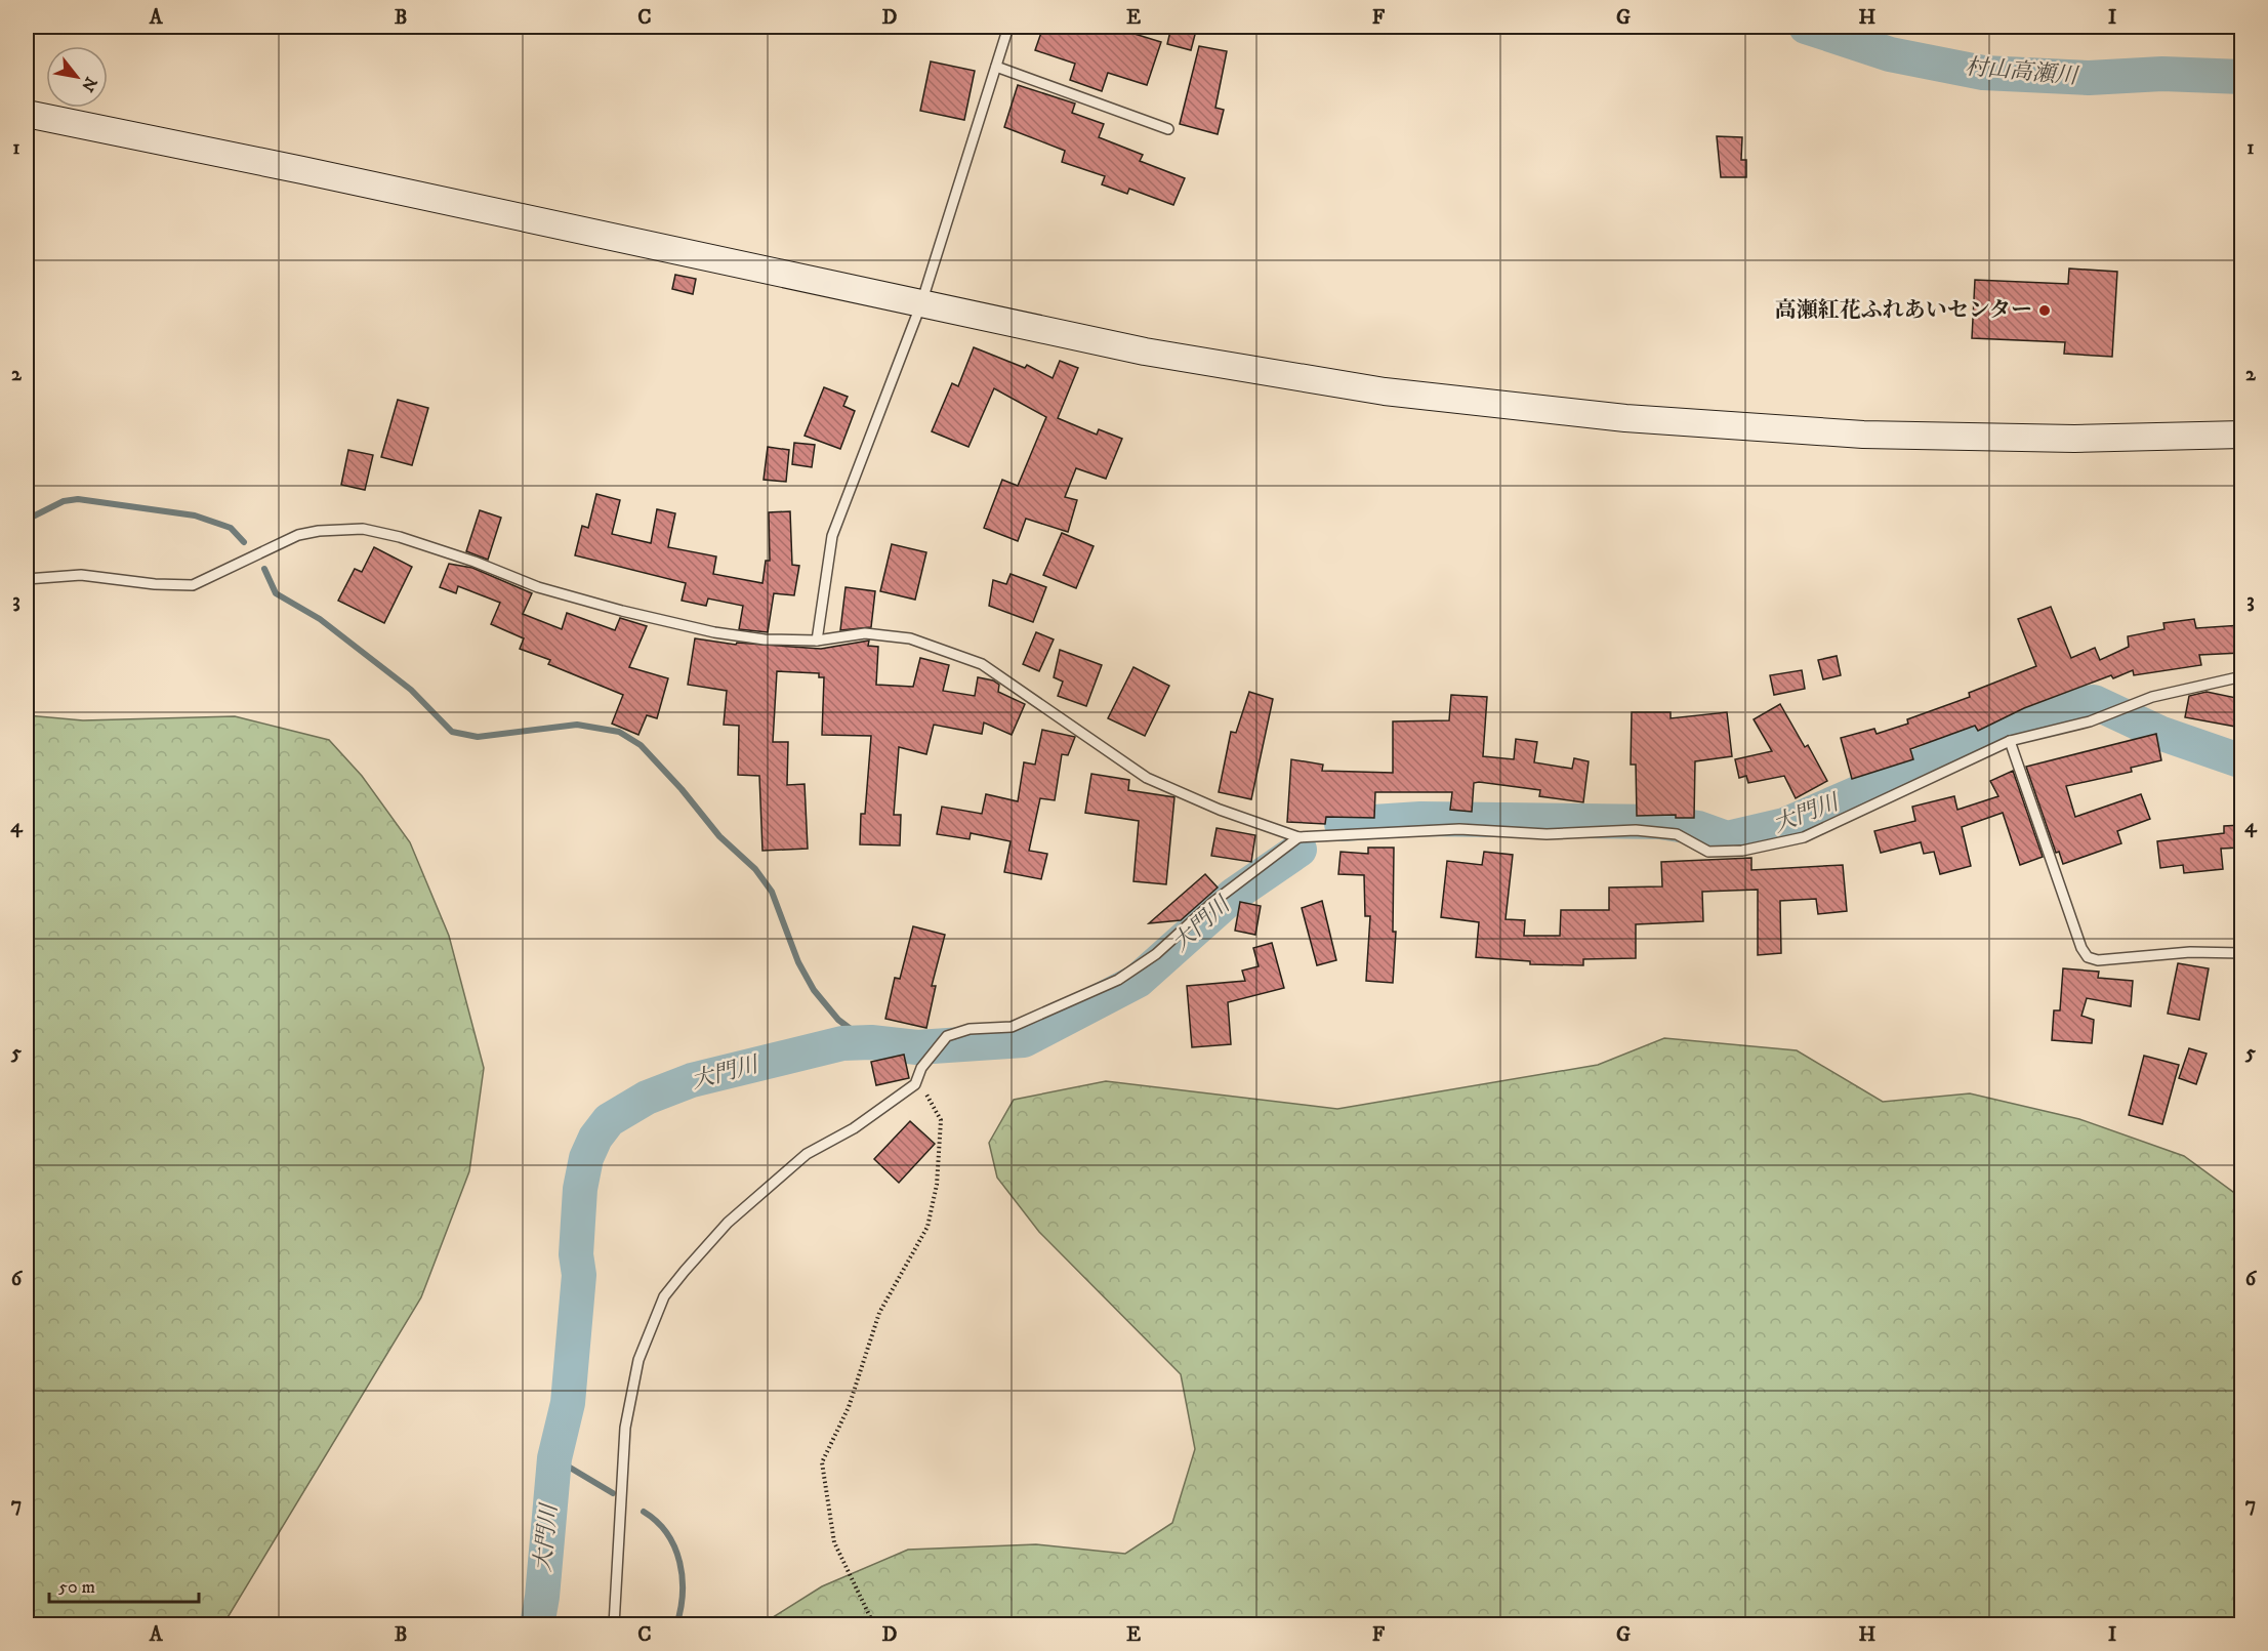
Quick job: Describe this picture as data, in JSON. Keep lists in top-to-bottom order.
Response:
{
  "water": ["村山高瀬川", "大門川"],
  "places": ["高瀬紅花ふれあいセンター"],
  "scale_bar": "50 m",
  "north": "bottom right",
  "grid": {
    "columns": [
      "A",
      "B",
      "C",
      "D",
      "E",
      "F",
      "G",
      "H",
      "I"
    ],
    "rows": [
      "1",
      "2",
      "3",
      "4",
      "5",
      "6",
      "7"
    ]
  }
}
